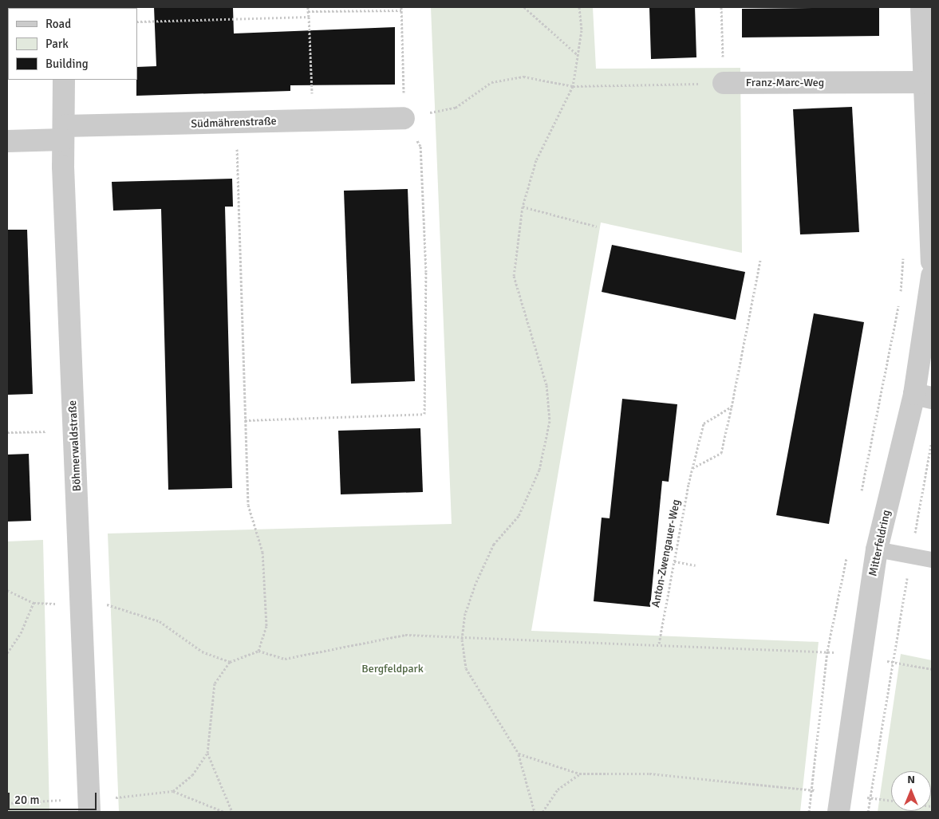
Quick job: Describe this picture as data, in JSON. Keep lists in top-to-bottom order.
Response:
{
  "streets": {
    "street": [
      "Franz-Marc-Weg",
      "Südmährenstraße",
      "Böhmerwaldstraße",
      "Mitterfeldring"
    ],
    "path": ["Anton-Zwengauer-Weg"]
  },
  "crossings": [
    ["Südmährenstraße", "Böhmerwaldstraße"]
  ],
  "parks": ["Bergfeldpark"],
  "legend": ["Road", "Park", "Building"],
  "scale_bar": "20 m",
  "north": "top"
}
